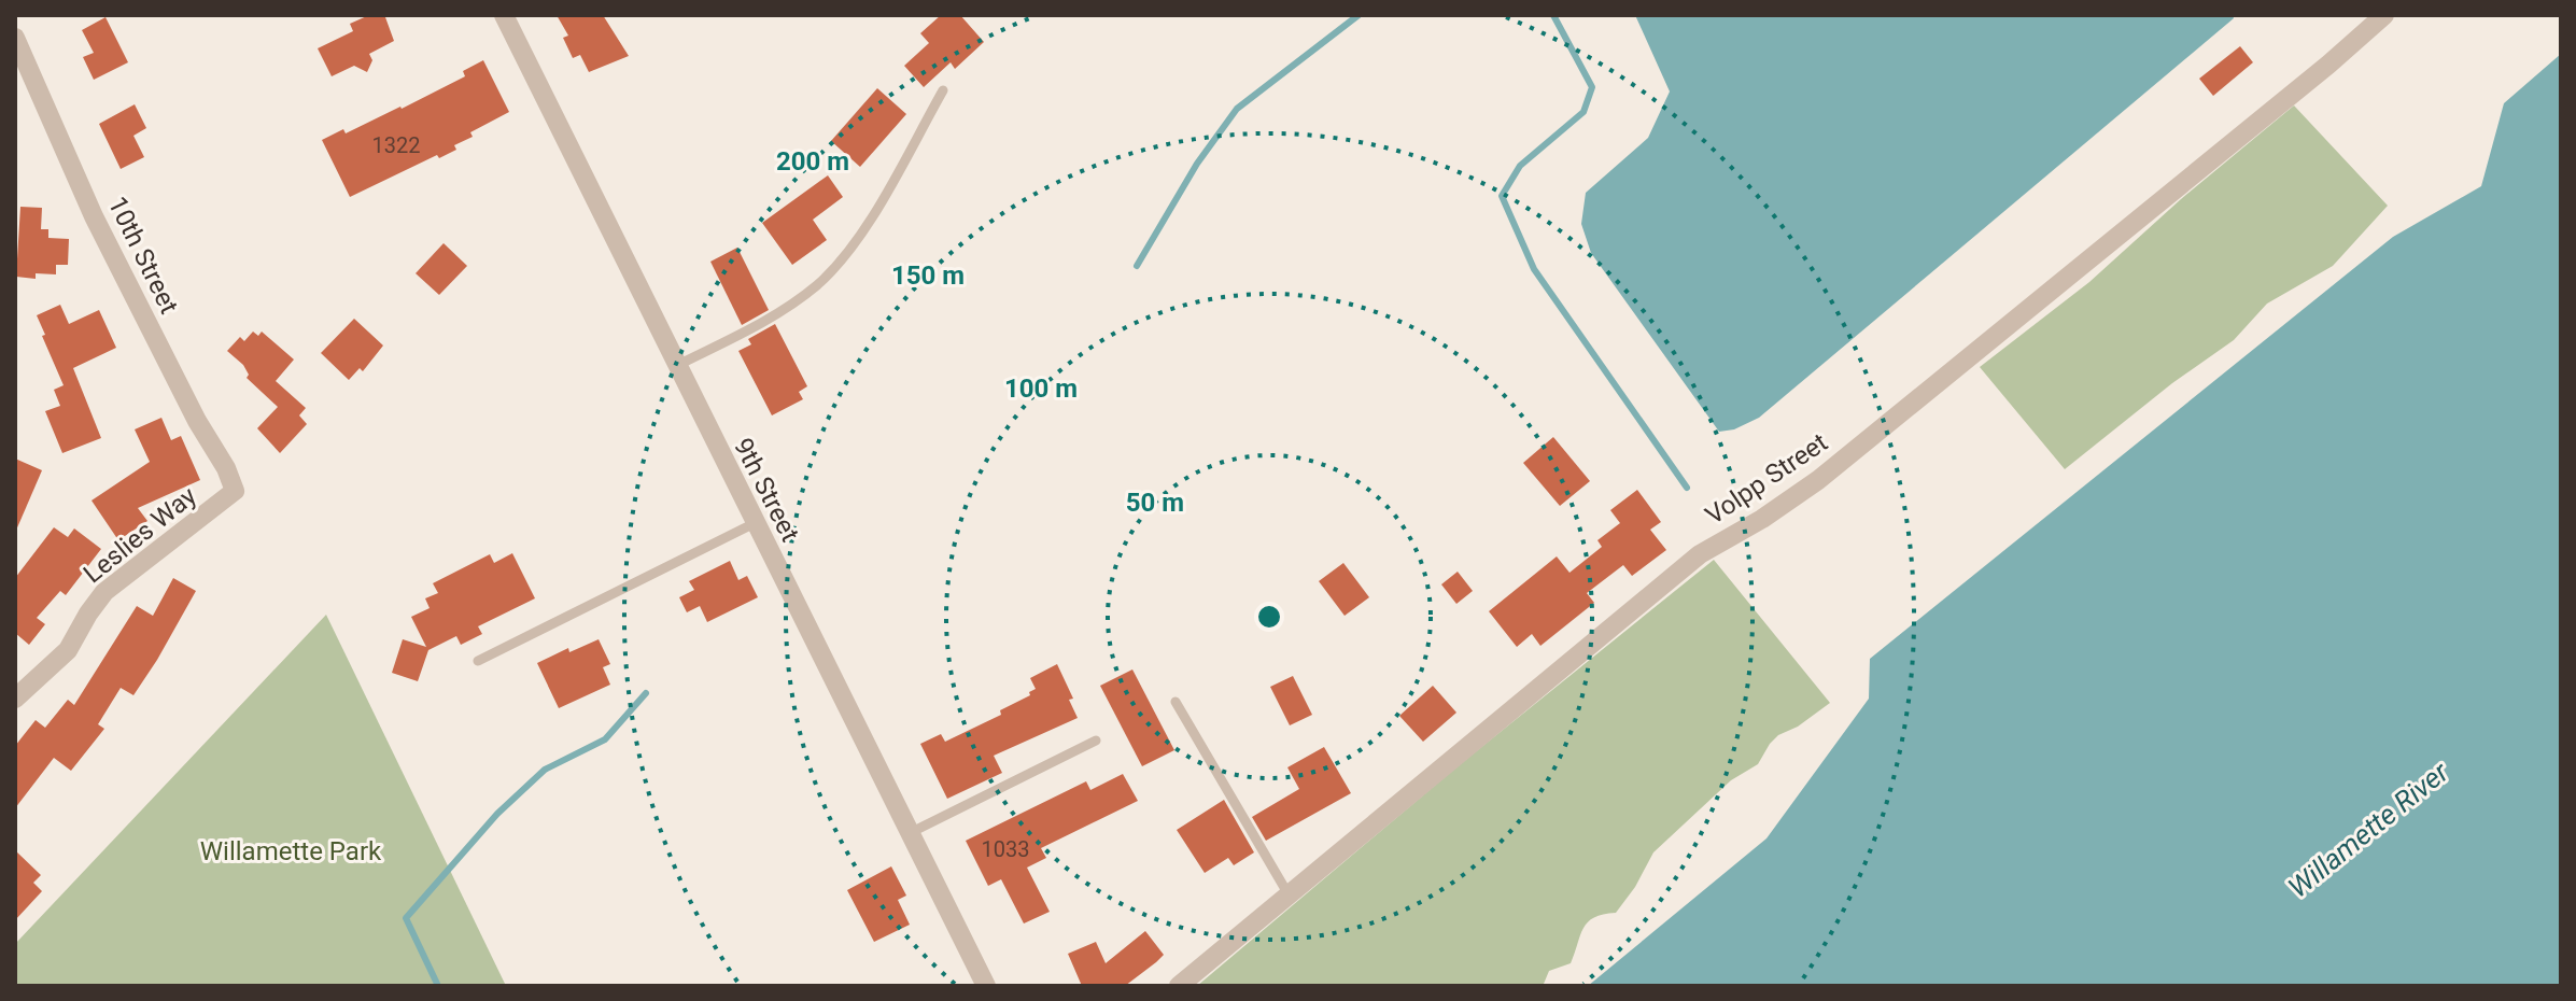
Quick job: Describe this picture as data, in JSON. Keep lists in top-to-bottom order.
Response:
{
  "streets": {
    "street": [
      "10th Street",
      "Volpp Street",
      "9th Street",
      "Leslies Way"
    ]
  },
  "crossings": [
    ["10th Street", "Leslies Way"]
  ],
  "water": ["Willamette River"],
  "parks": ["Willamette Park"],
  "house_numbers": ["1322", "1033"],
  "rings": [
    "200 m",
    "150 m",
    "100 m",
    "50 m"
  ]
}
